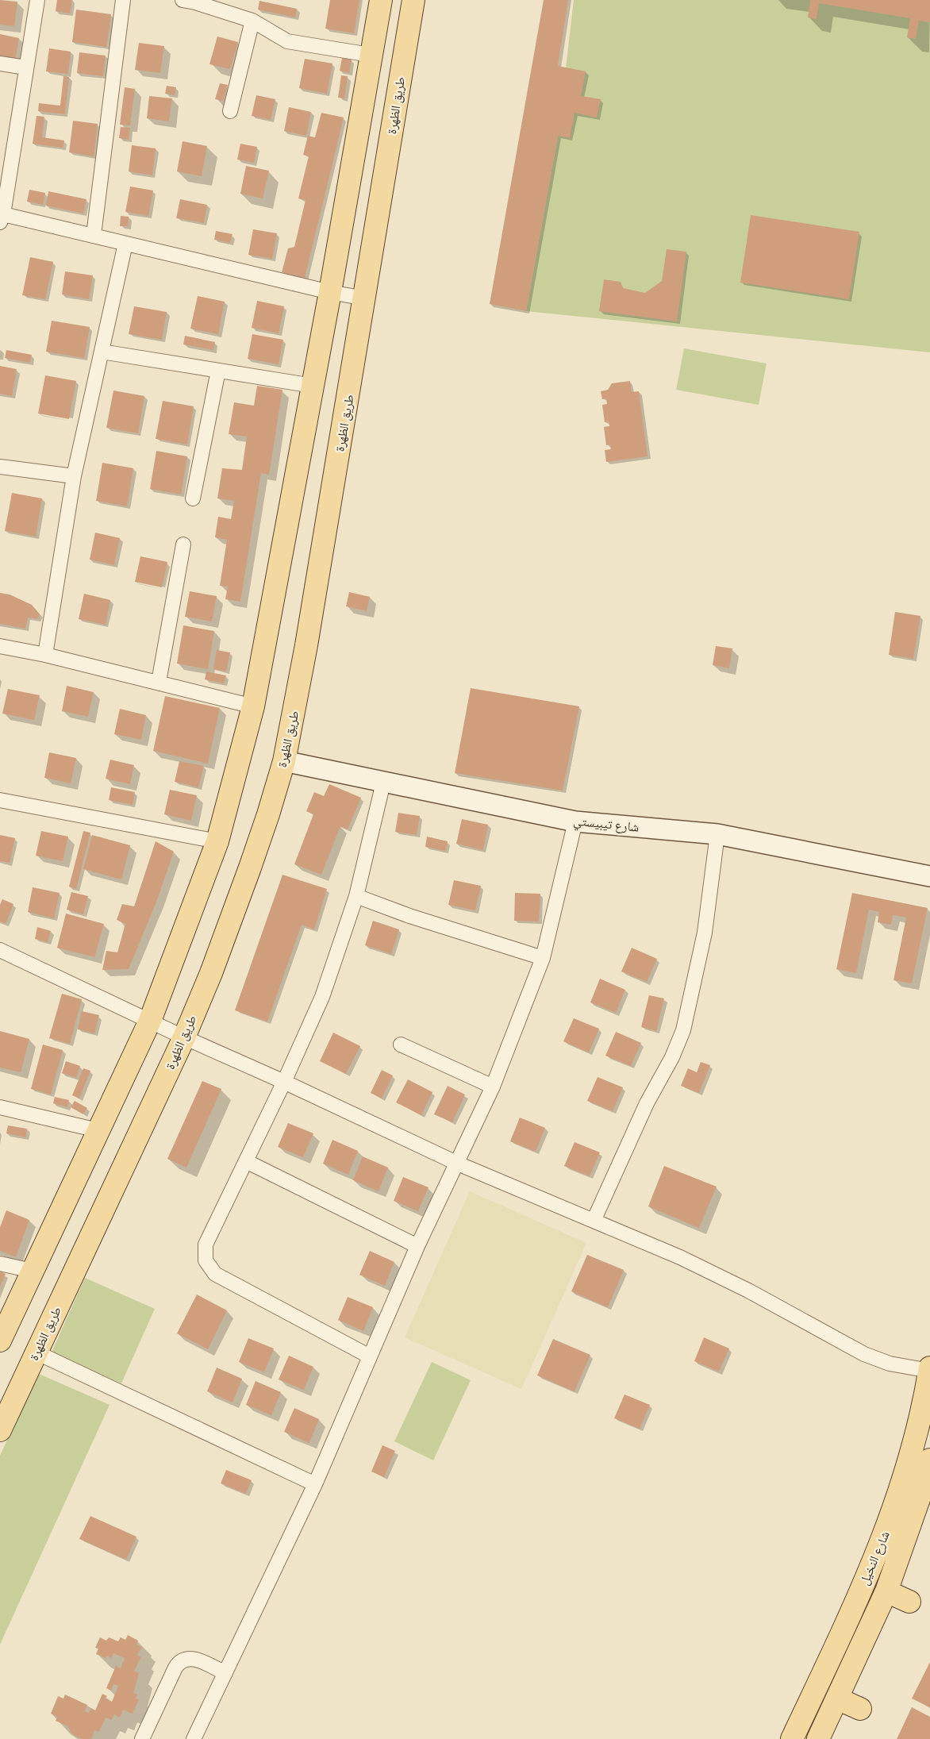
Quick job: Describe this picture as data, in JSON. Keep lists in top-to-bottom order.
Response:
{
  "streets": {
    "main road": ["طريق الظهرة", "شارع تيبيستي", "شارع النخيل"]
  },
  "crossings": [
    ["طريق الظهرة", "شارع تيبيستي"]
  ]
}
